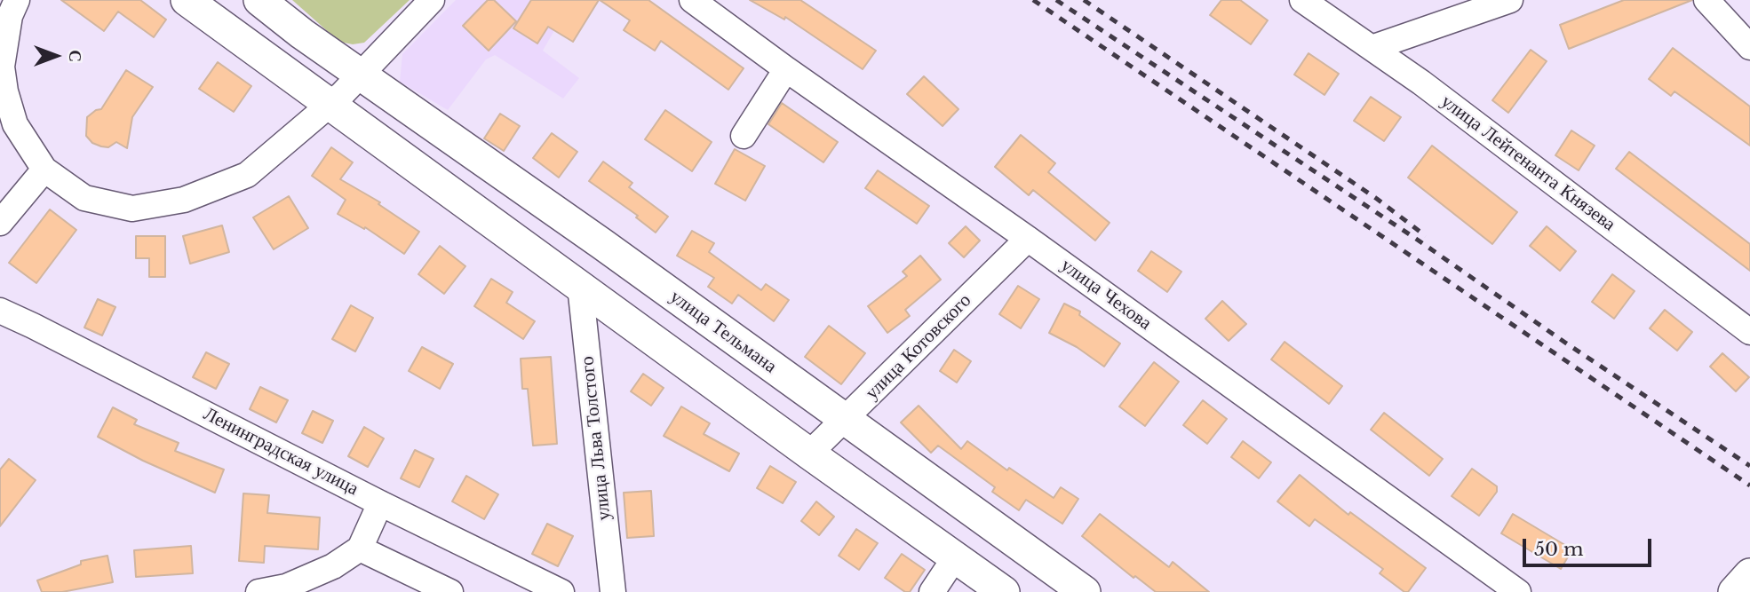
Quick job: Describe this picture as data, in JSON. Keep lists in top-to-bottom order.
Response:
{
  "streets": {
    "main road": ["улица Тельмана"],
    "street": [
      "улица Лейтенанта Князева",
      "улица Чехова",
      "улица Котовского",
      "улица Льва Толстого",
      "Ленинградская улица"
    ]
  },
  "crossings": [
    ["улица Чехова", "улица Котовского"],
    ["улица Тельмана", "улица Котовского"]
  ],
  "scale_bar": "50 m",
  "north": "right"
}
